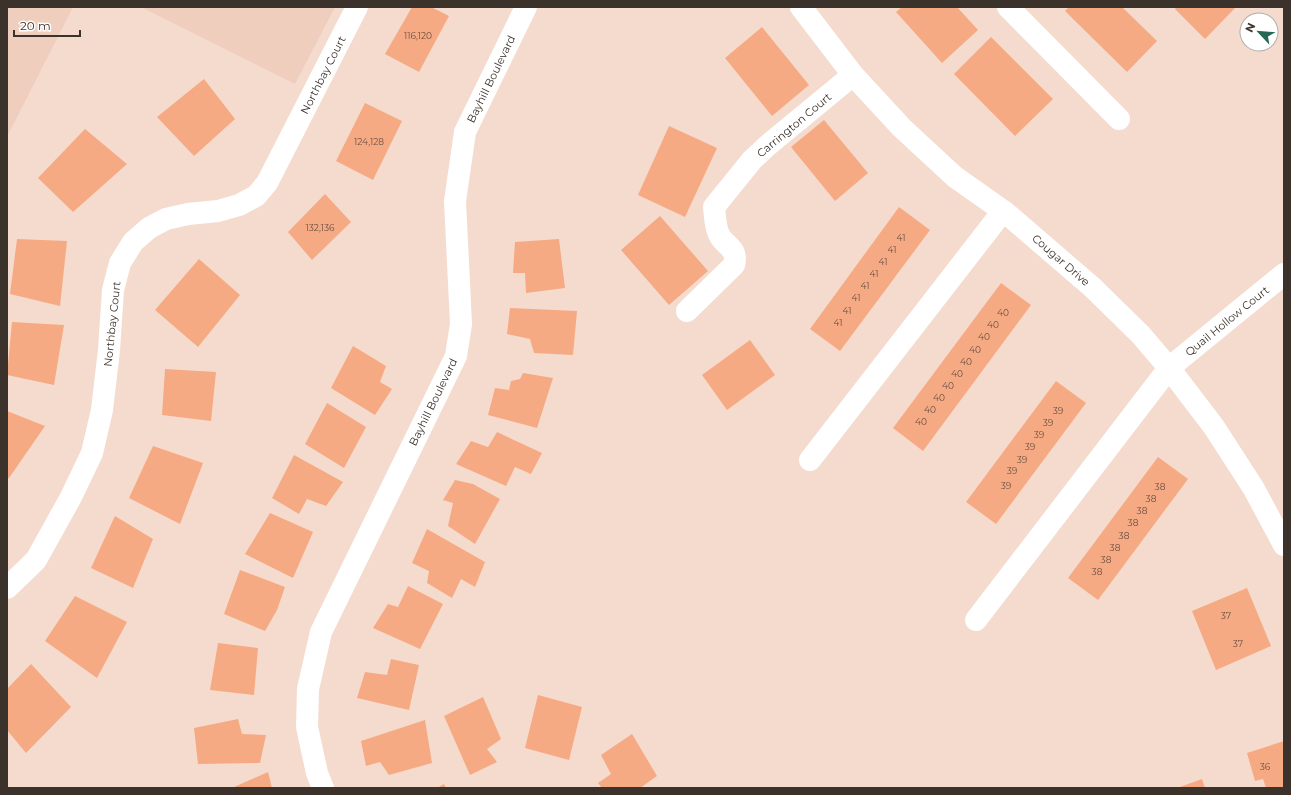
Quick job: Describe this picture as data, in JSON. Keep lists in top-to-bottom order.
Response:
{
  "streets": {
    "street": [
      "Northbay Court",
      "Bayhill Boulevard",
      "Carrington Court",
      "Cougar Drive",
      "Quail Hollow Court"
    ]
  },
  "crossings": [
    ["Carrington Court", "Cougar Drive"],
    ["Cougar Drive", "Quail Hollow Court"]
  ],
  "house_numbers": [
    "116,120",
    "124,128",
    "132,136",
    "41",
    "41",
    "41",
    "41",
    "41",
    "41",
    "41",
    "40",
    "41",
    "40",
    "40",
    "40",
    "40",
    "40",
    "40",
    "40",
    "40",
    "39",
    "40",
    "39",
    "39",
    "39",
    "39",
    "39",
    "39",
    "38",
    "38",
    "38",
    "38",
    "38",
    "38",
    "38",
    "38",
    "37",
    "37",
    "36"
  ],
  "scale_bar": "20 m",
  "north": "top left"
}
